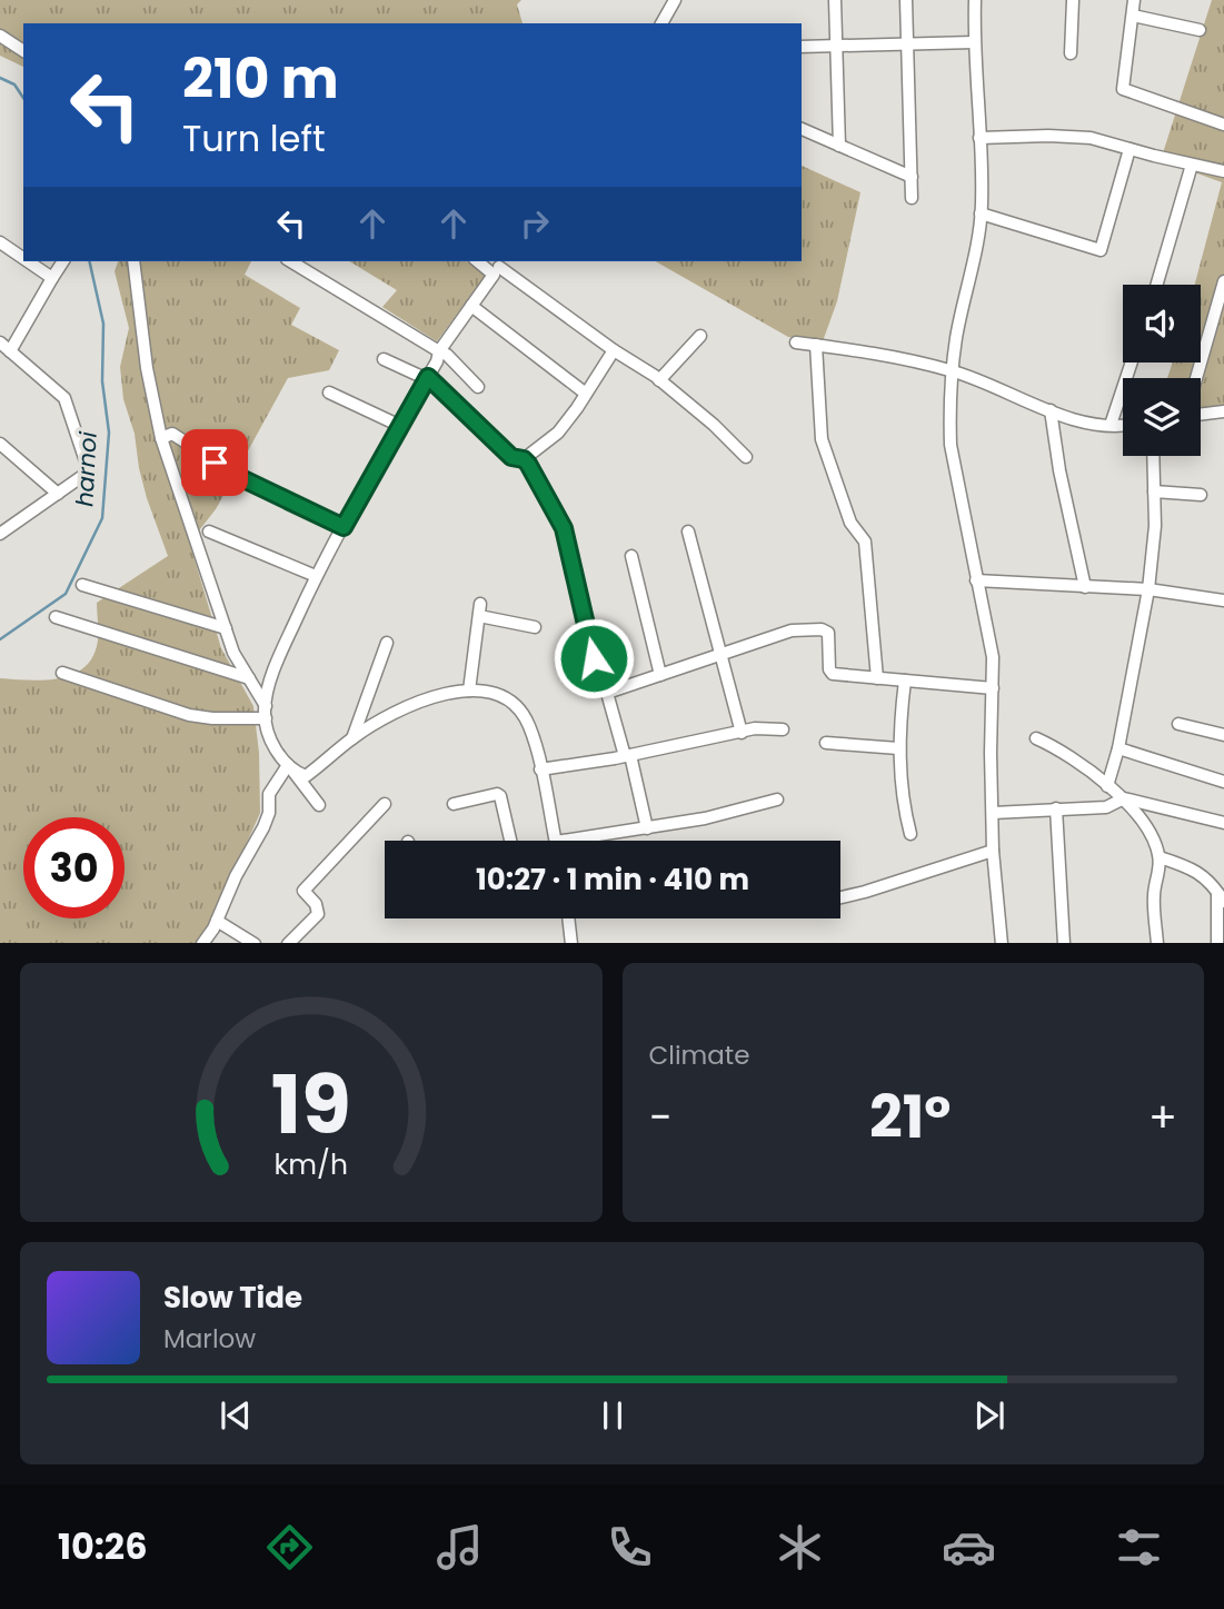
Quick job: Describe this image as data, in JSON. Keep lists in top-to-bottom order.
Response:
{
  "water": ["harnoi"],
  "page": {
    "turn": ["210 m", "Turn left"],
    "limit": "30",
    "trip": "10:27 · 1 min · 410 m",
    "tile": "Climate",
    "heat": ["−", "21°", "+"],
    "song": ["Slow Tide", "Marlow"],
    "tabs": "10:26",
    "gauge": ["19", "km/h"]
  }
}
